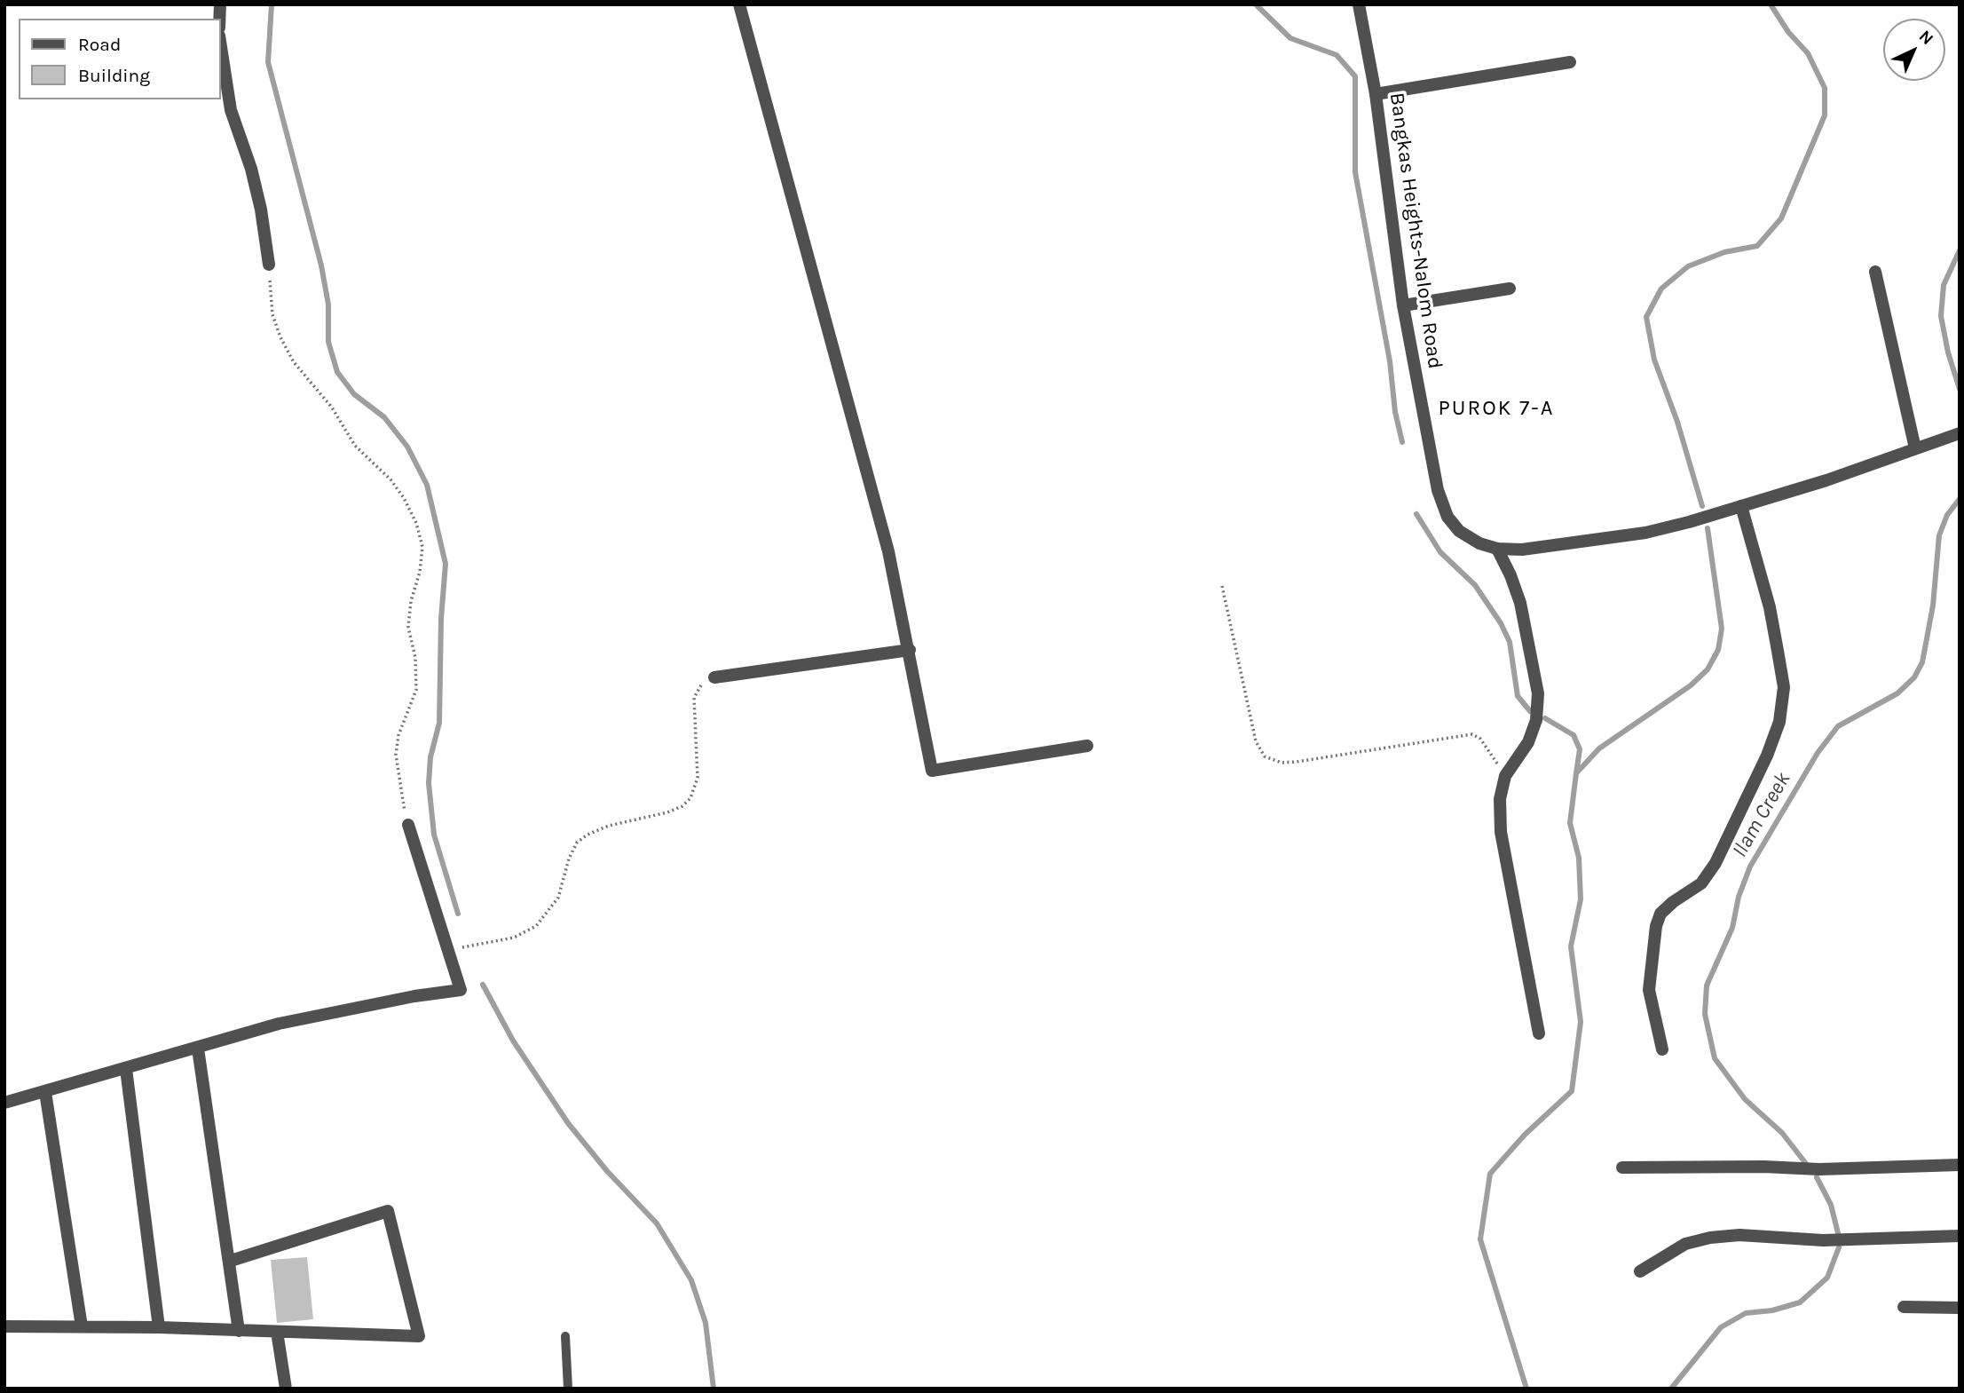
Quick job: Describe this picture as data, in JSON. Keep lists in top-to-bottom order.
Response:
{
  "streets": {
    "street": ["Bangkas Heights-Nalom Road"]
  },
  "districts": ["PUROK 7-A"],
  "water": ["Ilam Creek"],
  "legend": ["Road", "Building"],
  "north": "top right"
}
